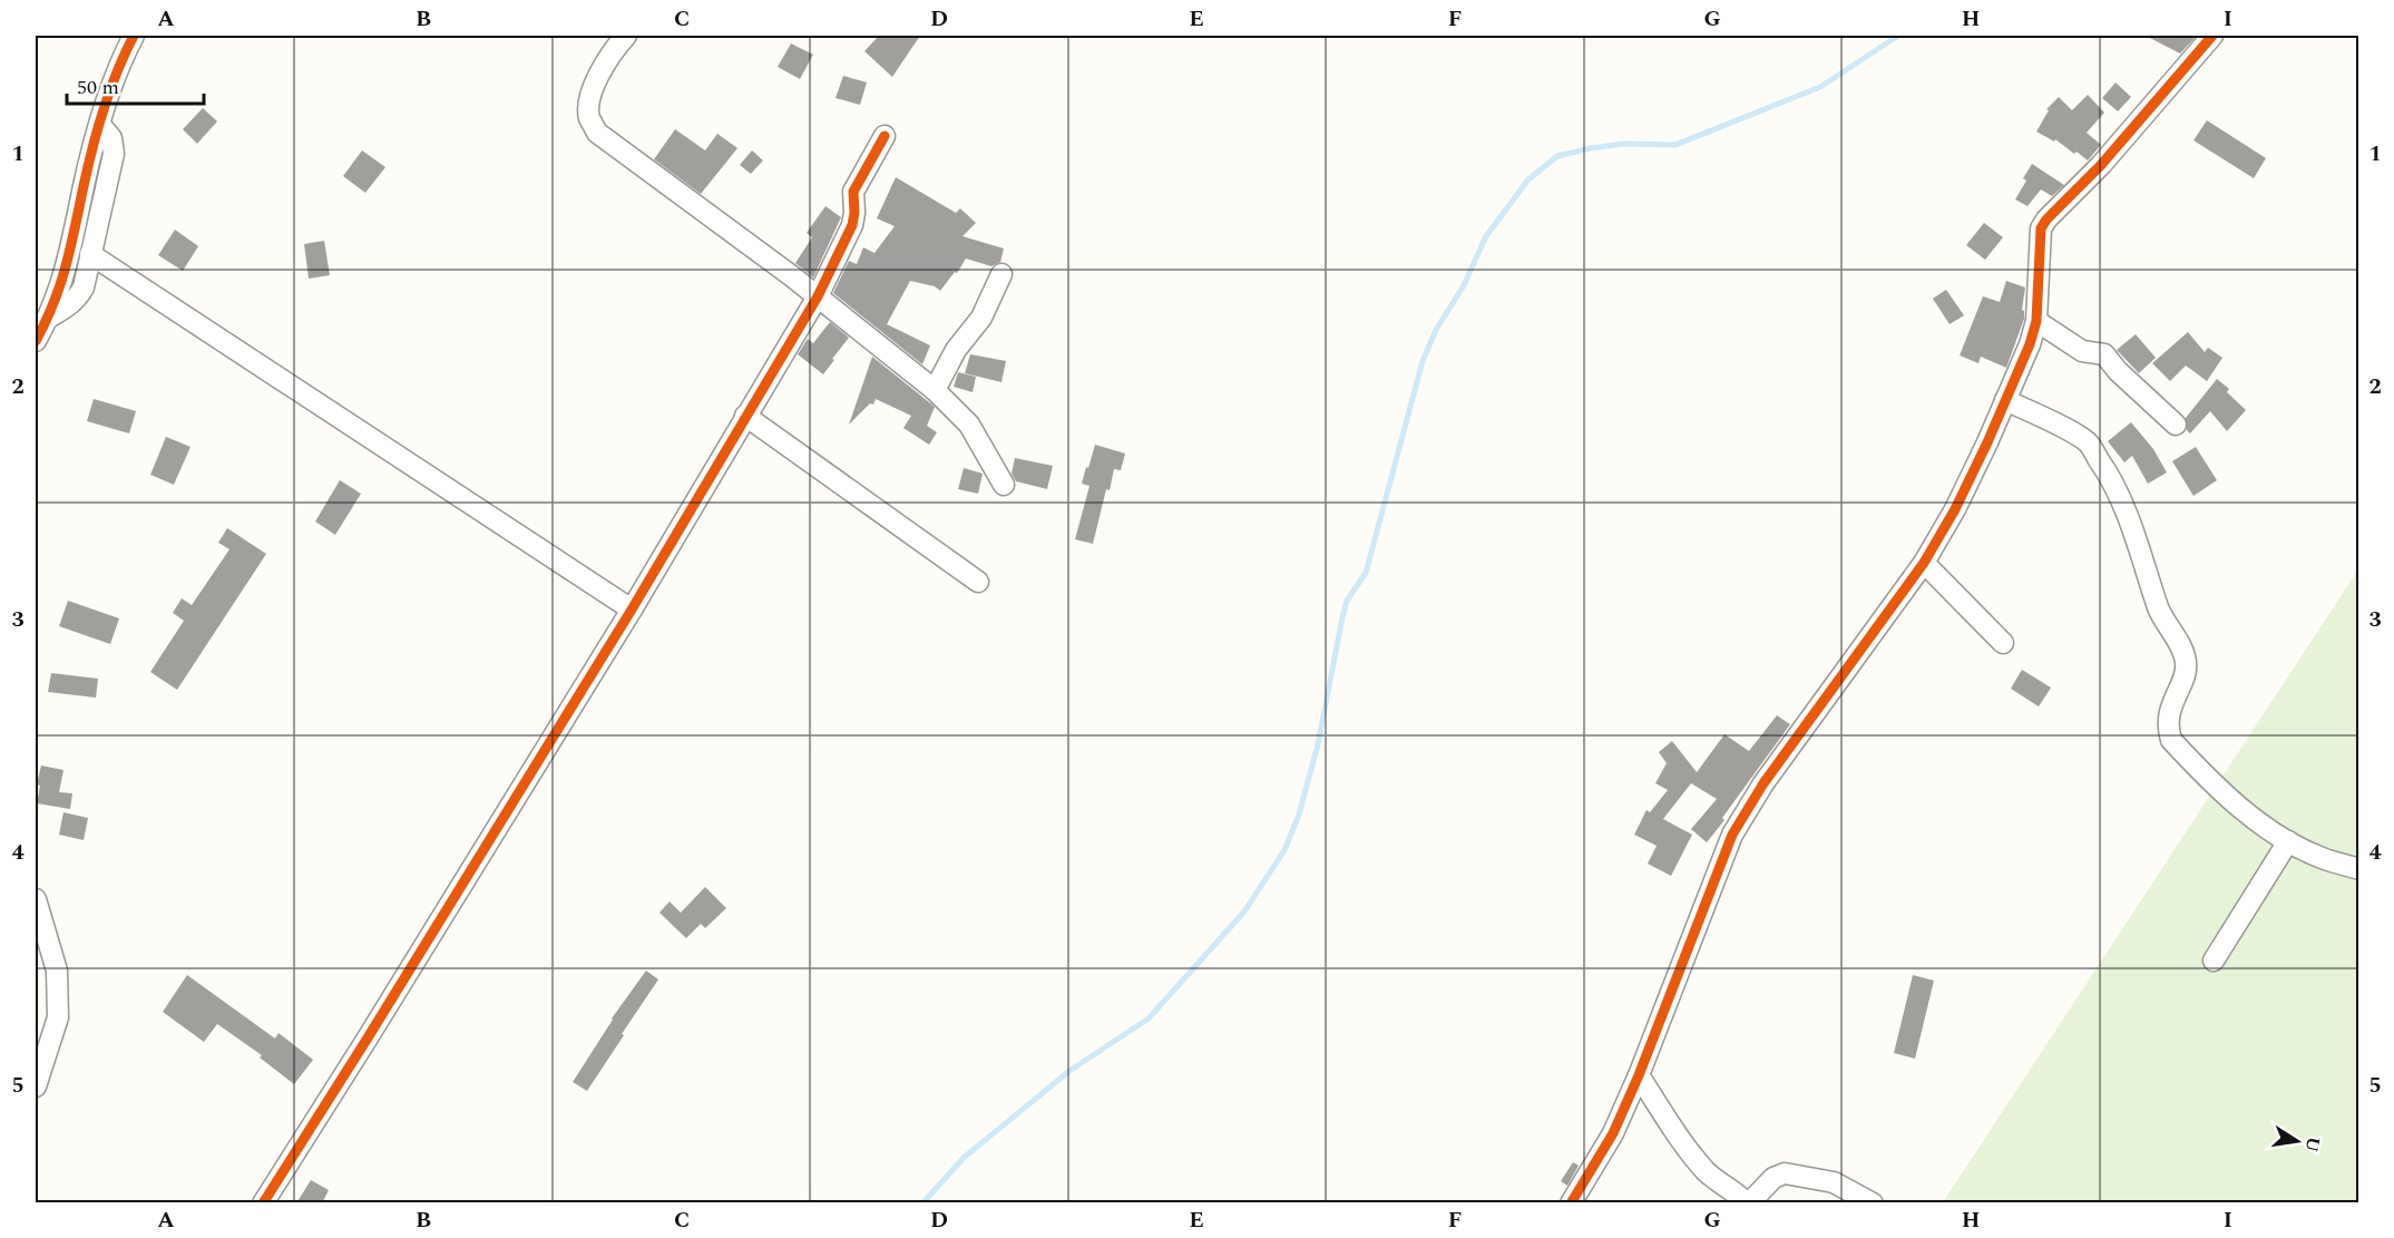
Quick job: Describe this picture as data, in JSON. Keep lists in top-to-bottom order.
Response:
{
  "scale_bar": "50 m",
  "north": "right",
  "grid": {
    "columns": [
      "A",
      "B",
      "C",
      "D",
      "E",
      "F",
      "G",
      "H",
      "I"
    ],
    "rows": [
      "1",
      "2",
      "3",
      "4",
      "5"
    ]
  }
}
